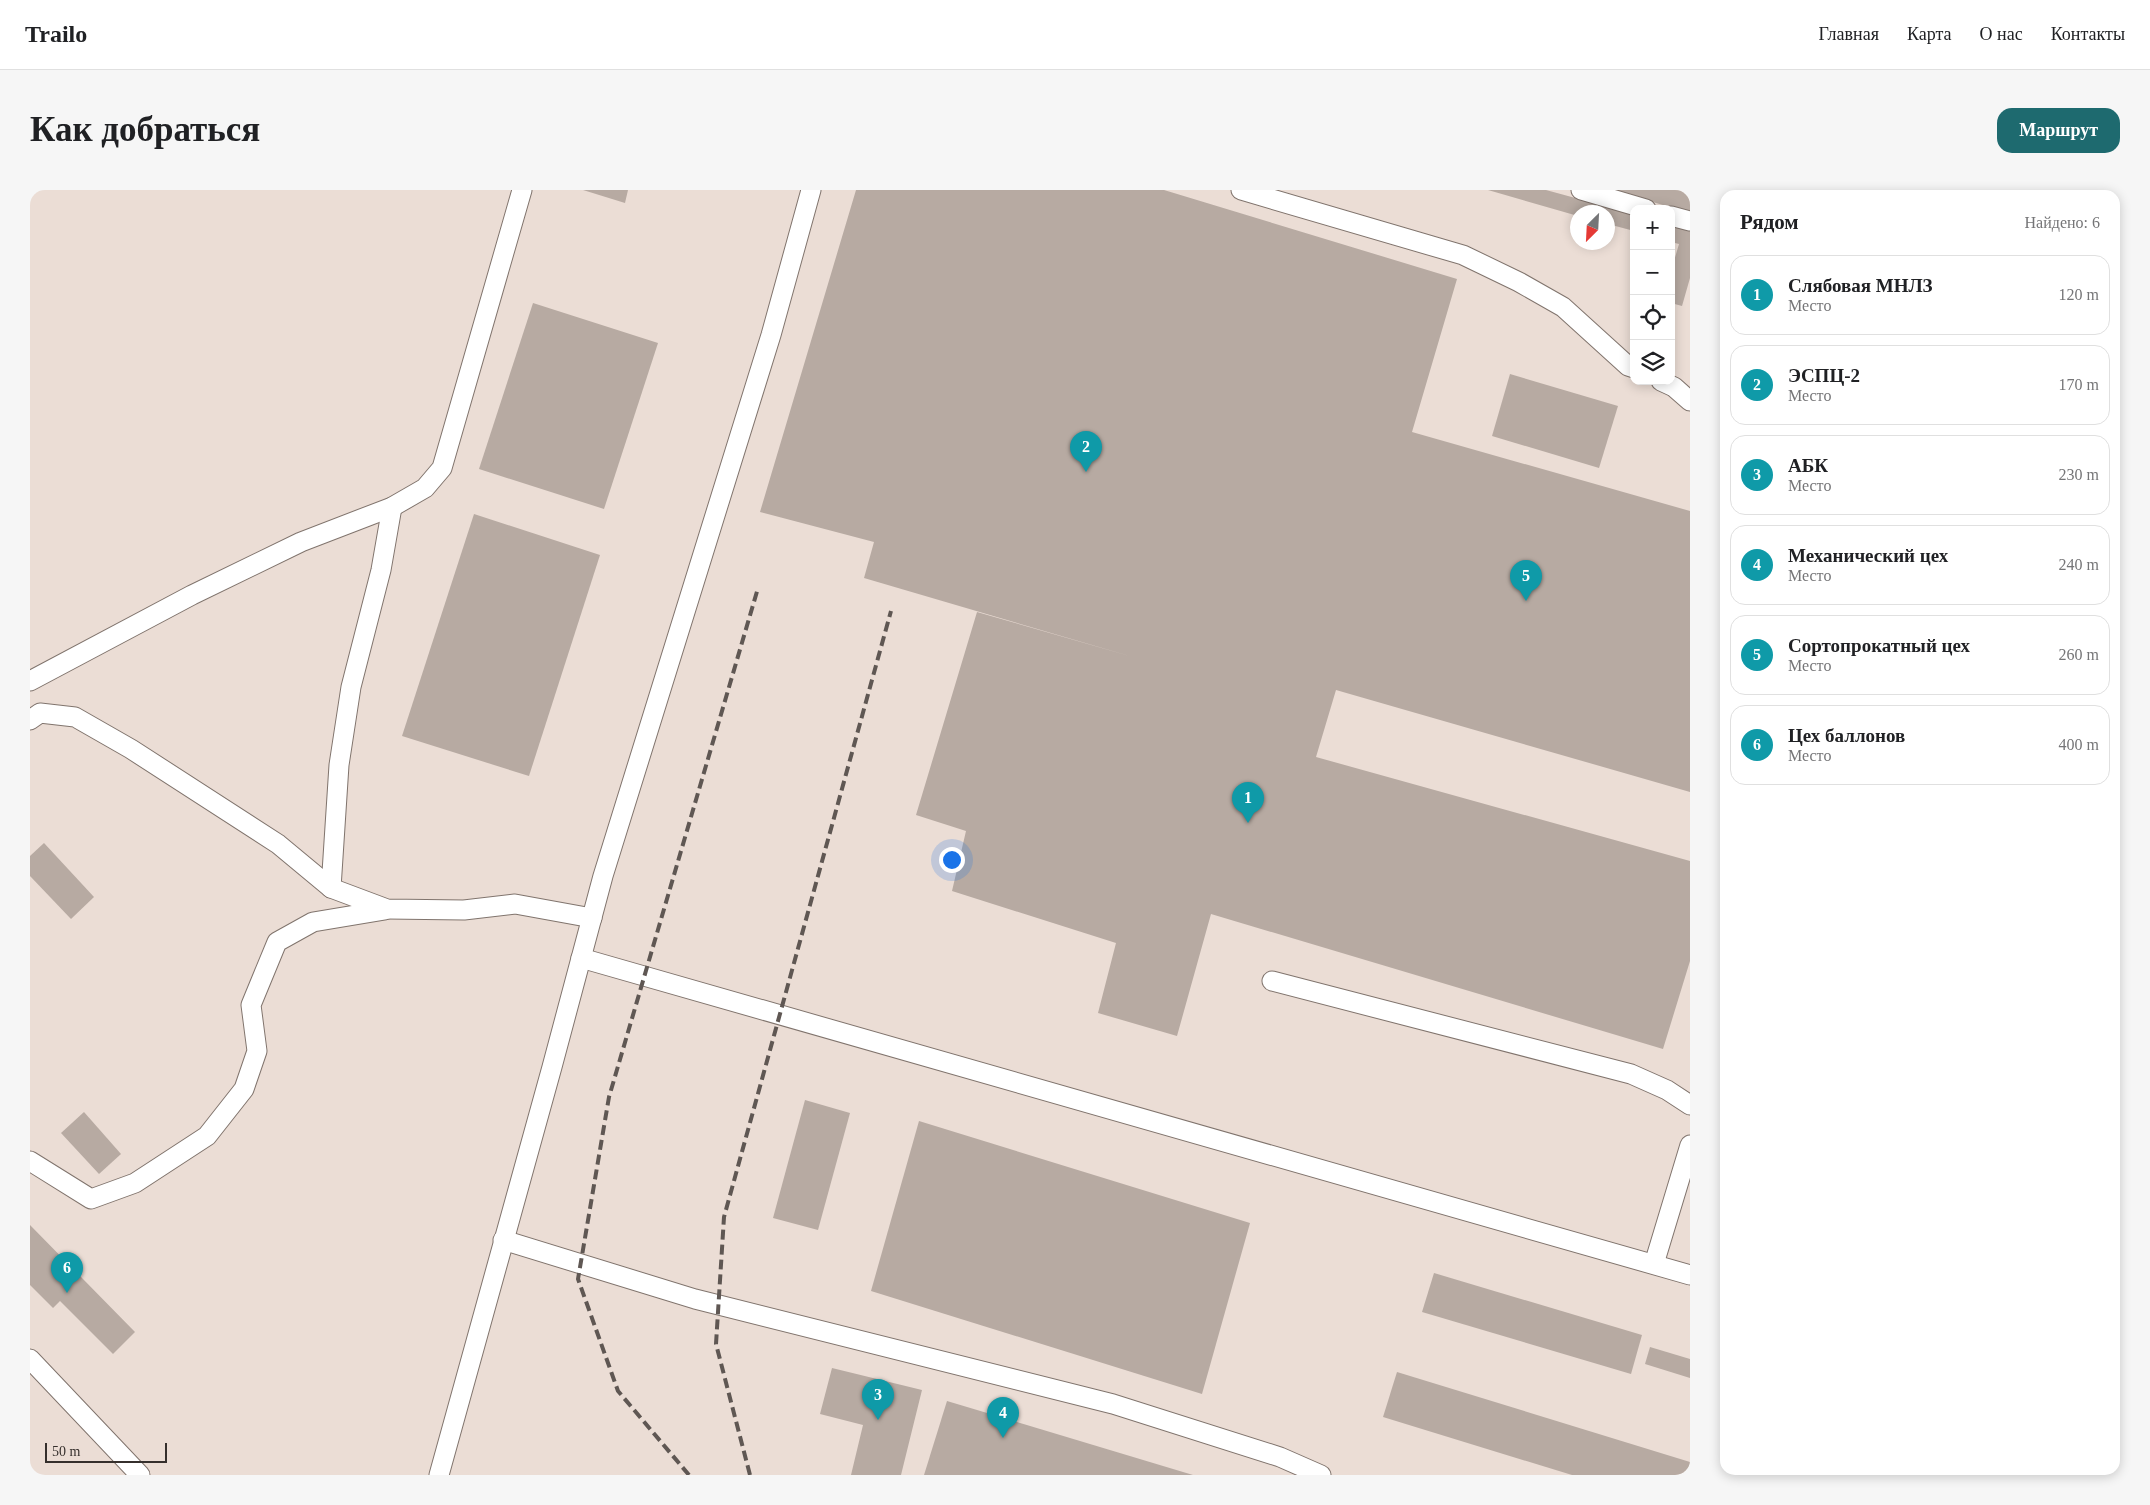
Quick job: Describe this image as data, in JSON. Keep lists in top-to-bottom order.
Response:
{
  "scale_bar": "50 m",
  "north": "bottom left",
  "page": {
    "header": "Trailo",
    "nav": [
      "Главная",
      "Карта",
      "О нас",
      "Контакты"
    ],
    "buttons": "Маршрут",
    "title": "Как добраться",
    "heading": ["Рядом", "Найдено: 6"],
    "map_buttons": ["+", "−"],
    "list": [
      {
        "mark": "1",
        "name": "Слябовая МНЛЗ",
        "note": "Место",
        "value": "120 m"
      },
      {
        "mark": "2",
        "name": "ЭСПЦ-2",
        "note": "Место",
        "value": "170 m"
      },
      {
        "mark": "3",
        "name": "АБК",
        "note": "Место",
        "value": "230 m"
      },
      {
        "mark": "4",
        "name": "Механический цех",
        "note": "Место",
        "value": "240 m"
      },
      {
        "mark": "5",
        "name": "Сортопрокатный цех",
        "note": "Место",
        "value": "260 m"
      },
      {
        "mark": "6",
        "name": "Цех баллонов",
        "note": "Место",
        "value": "400 m"
      }
    ],
    "pins": [
      "2",
      "5",
      "1",
      "6",
      "3",
      "4"
    ],
    "scale": "50 m"
  }
}
